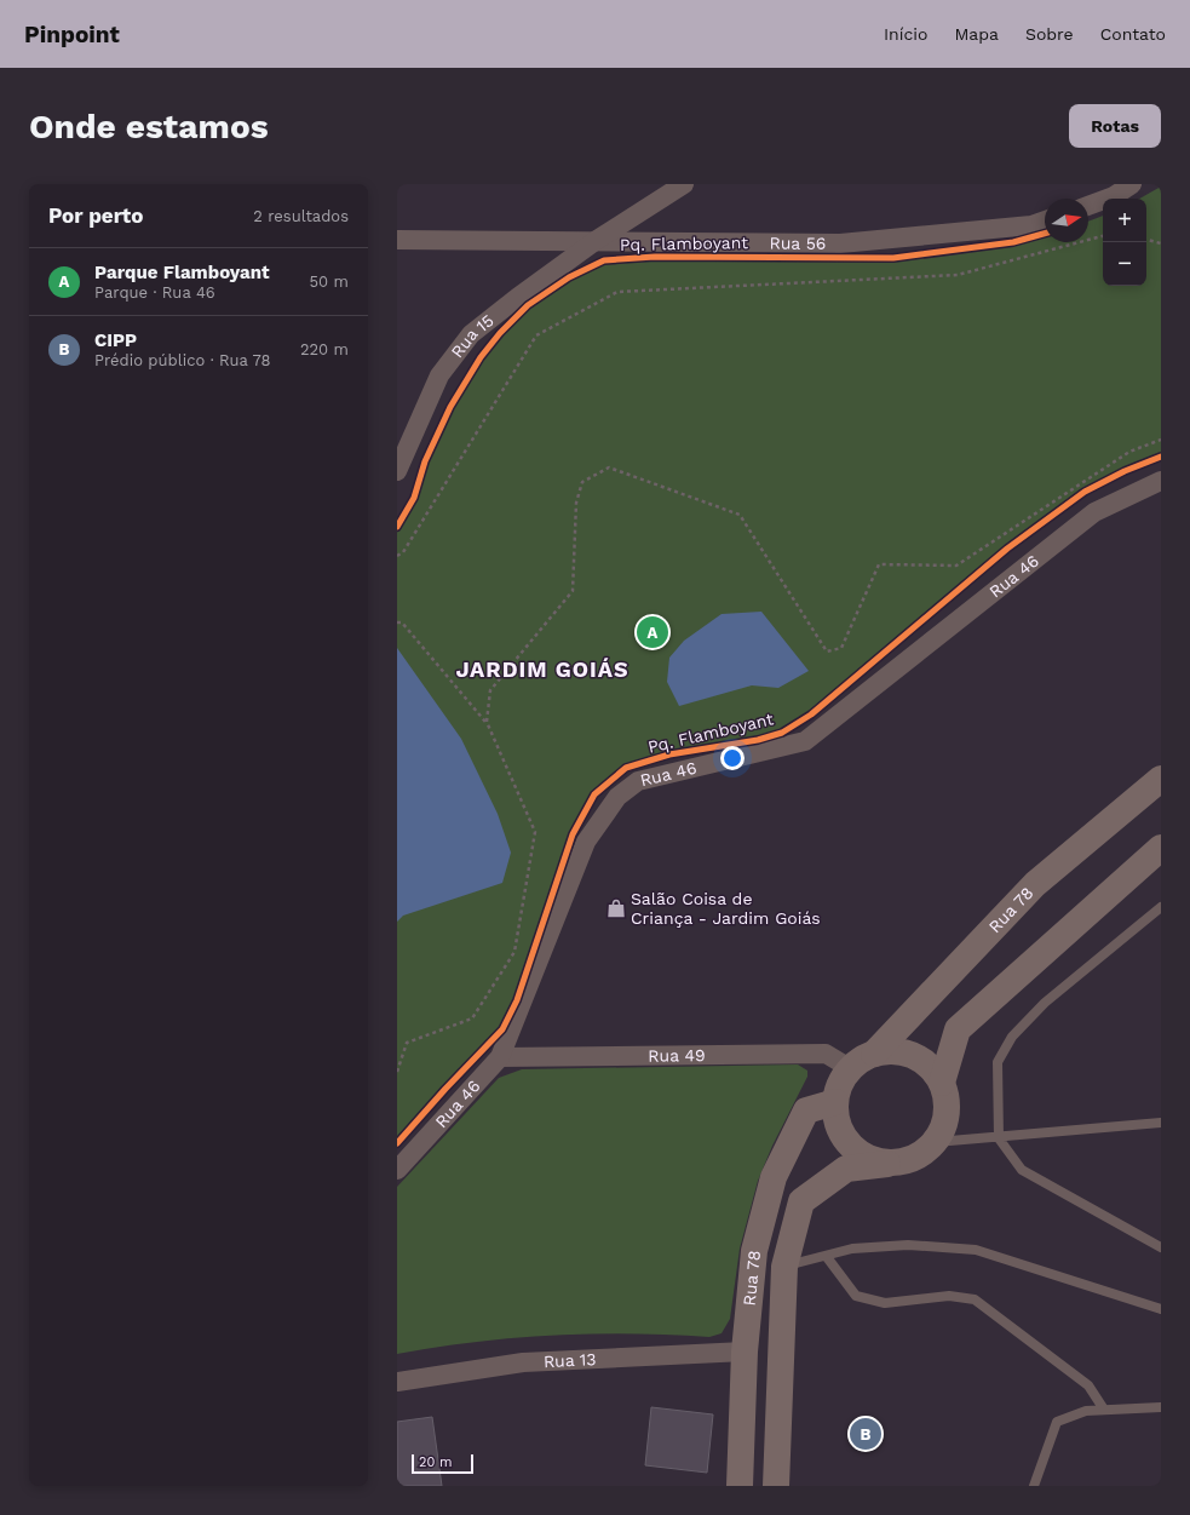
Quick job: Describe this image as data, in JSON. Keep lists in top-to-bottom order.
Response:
{
  "streets": {
    "main road": ["Rua 78"],
    "street": [
      "Rua 56",
      "Rua 15",
      "Rua 46",
      "Rua 49",
      "Rua 13"
    ],
    "cycle path": ["Pq. Flamboyant"]
  },
  "crossings": [
    ["Rua 56", "Rua 15"],
    ["Rua 46", "Rua 49"],
    ["Rua 78", "Rua 49"],
    ["Rua 78", "Rua 13"]
  ],
  "districts": ["JARDIM GOIÁS"],
  "places": {
    "shop": ["Salão Coisa de Criança - Jardim Goiás"]
  },
  "scale_bar": "20 m",
  "north": "right",
  "page": {
    "header": "Pinpoint",
    "nav": [
      "Início",
      "Mapa",
      "Sobre",
      "Contato"
    ],
    "buttons": "Rotas",
    "title": "Onde estamos",
    "heading": ["Por perto", "2 resultados"],
    "map_buttons": ["+", "−"],
    "list": [
      {
        "mark": "A",
        "name": "Parque Flamboyant",
        "note": "Parque · Rua 46",
        "value": "50 m"
      },
      {
        "mark": "B",
        "name": "CIPP",
        "note": "Prédio público · Rua 78",
        "value": "220 m"
      }
    ],
    "pins": ["A", "B"],
    "scale": "20 m"
  }
}
